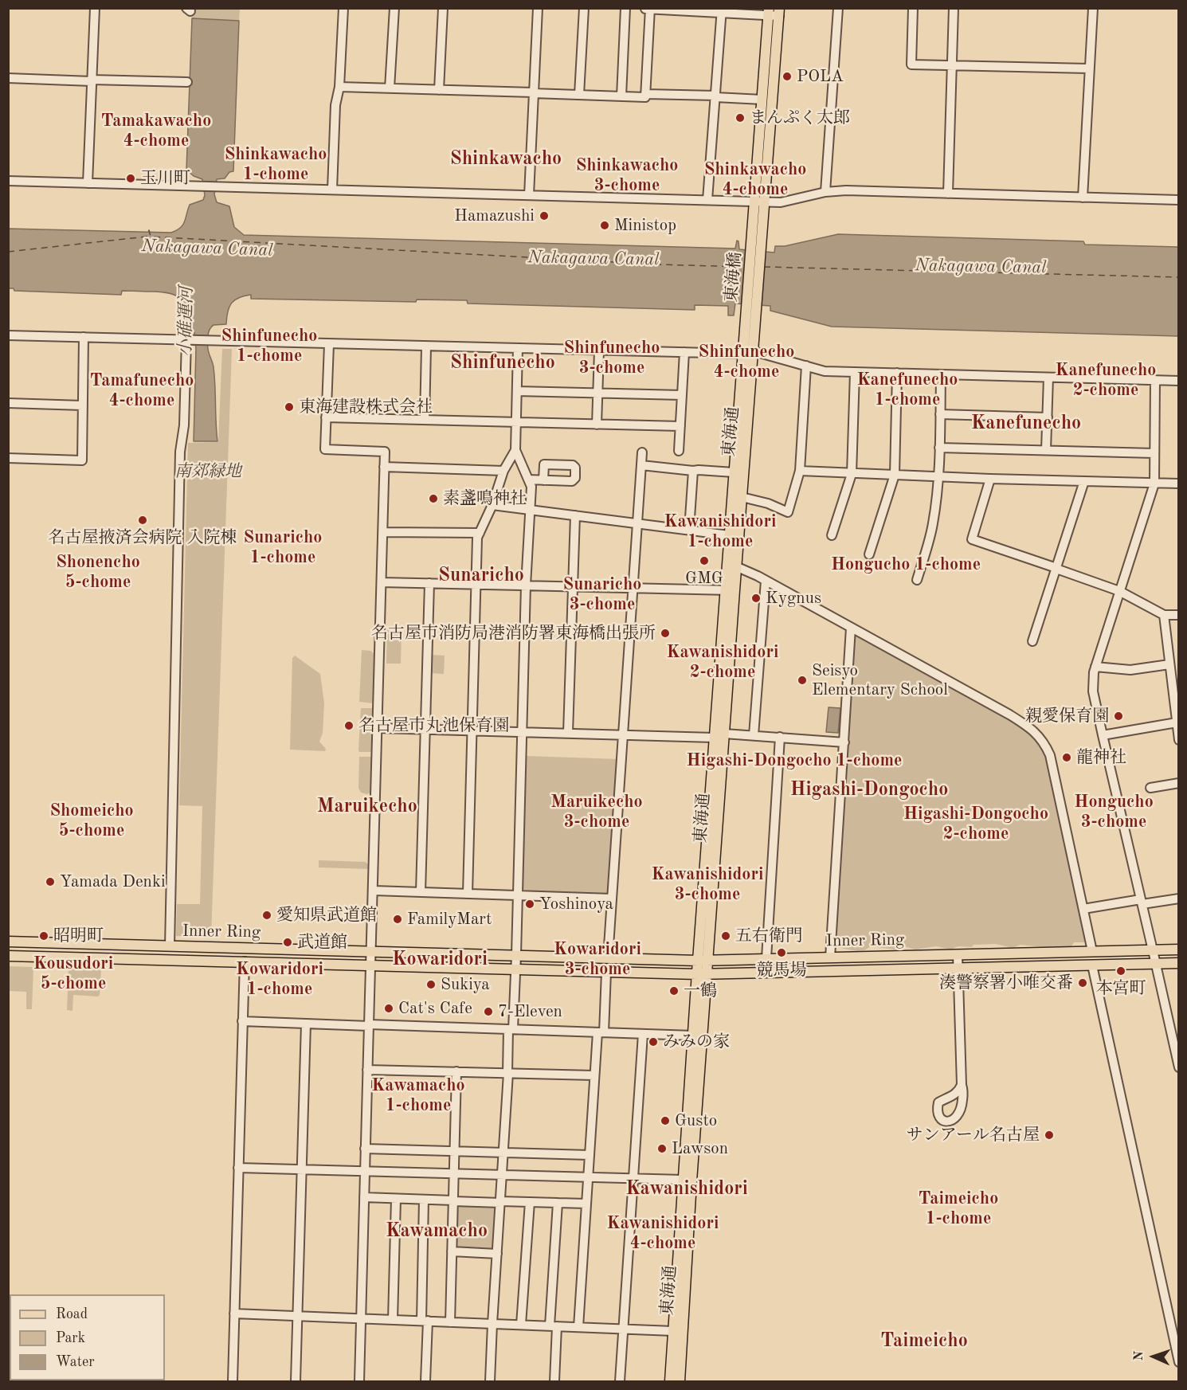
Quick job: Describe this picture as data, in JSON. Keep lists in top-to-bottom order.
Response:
{
  "streets": {
    "main road": ["東海橋", "東海通", "Inner Ring"]
  },
  "crossings": [
    ["東海橋", "東海通"],
    ["東海通", "Inner Ring"]
  ],
  "districts": [
    "Tamakawacho 4-chome",
    "Shinkawacho 1-chome",
    "Shinkawacho",
    "Shinkawacho 3-chome",
    "Shinkawacho 4-chome",
    "Shinfunecho 1-chome",
    "Shinfunecho 3-chome",
    "Shinfunecho 4-chome",
    "Shinfunecho",
    "Kanefunecho 2-chome",
    "Kanefunecho 1-chome",
    "Tamafunecho 4-chome",
    "Kanefunecho",
    "Kawanishidori 1-chome",
    "Sunaricho 1-chome",
    "Shonencho 5-chome",
    "Hongucho 1-chome",
    "Sunaricho",
    "Sunaricho 3-chome",
    "Kawanishidori 2-chome",
    "Higashi-Dongocho 1-chome",
    "Higashi-Dongocho",
    "Maruikecho 3-chome",
    "Hongucho 3-chome",
    "Maruikecho",
    "Shomeicho 5-chome",
    "Higashi-Dongocho 2-chome",
    "Kawanishidori 3-chome",
    "Kowaridori 3-chome",
    "Kowaridori",
    "Kousudori 5-chome",
    "Kowaridori 1-chome",
    "Kawamacho 1-chome",
    "Kawanishidori",
    "Taimeicho 1-chome",
    "Kawanishidori 4-chome",
    "Kawamacho",
    "Taimeicho"
  ],
  "water": ["Nakagawa Canal", "小碓運河"],
  "parks": ["南郊緑地"],
  "places": [
    "POLA",
    "まんぷく太郎",
    "玉川町",
    "Hamazushi",
    "Ministop",
    "東海建設株式会社",
    "素盞鳴神社",
    "名古屋掖済会病院 入院棟",
    "GMG",
    "Kygnus",
    "名古屋市消防局港消防署東海橋出張所",
    "Seisyo Elementary School",
    "親愛保育園",
    "名古屋市丸池保育園",
    "龍神社",
    "Yamada Denki",
    "Yoshinoya",
    "愛知県武道館",
    "FamilyMart",
    "昭明町",
    "五右衛門",
    "武道館",
    "競馬場",
    "本宮町",
    "湊警察署小唯交番",
    "Sukiya",
    "一鶴",
    "Cat's Cafe",
    "7-Eleven",
    "みみの家",
    "Gusto",
    "サンアール名古屋",
    "Lawson"
  ],
  "legend": ["Road", "Park", "Water"],
  "north": "left"
}
